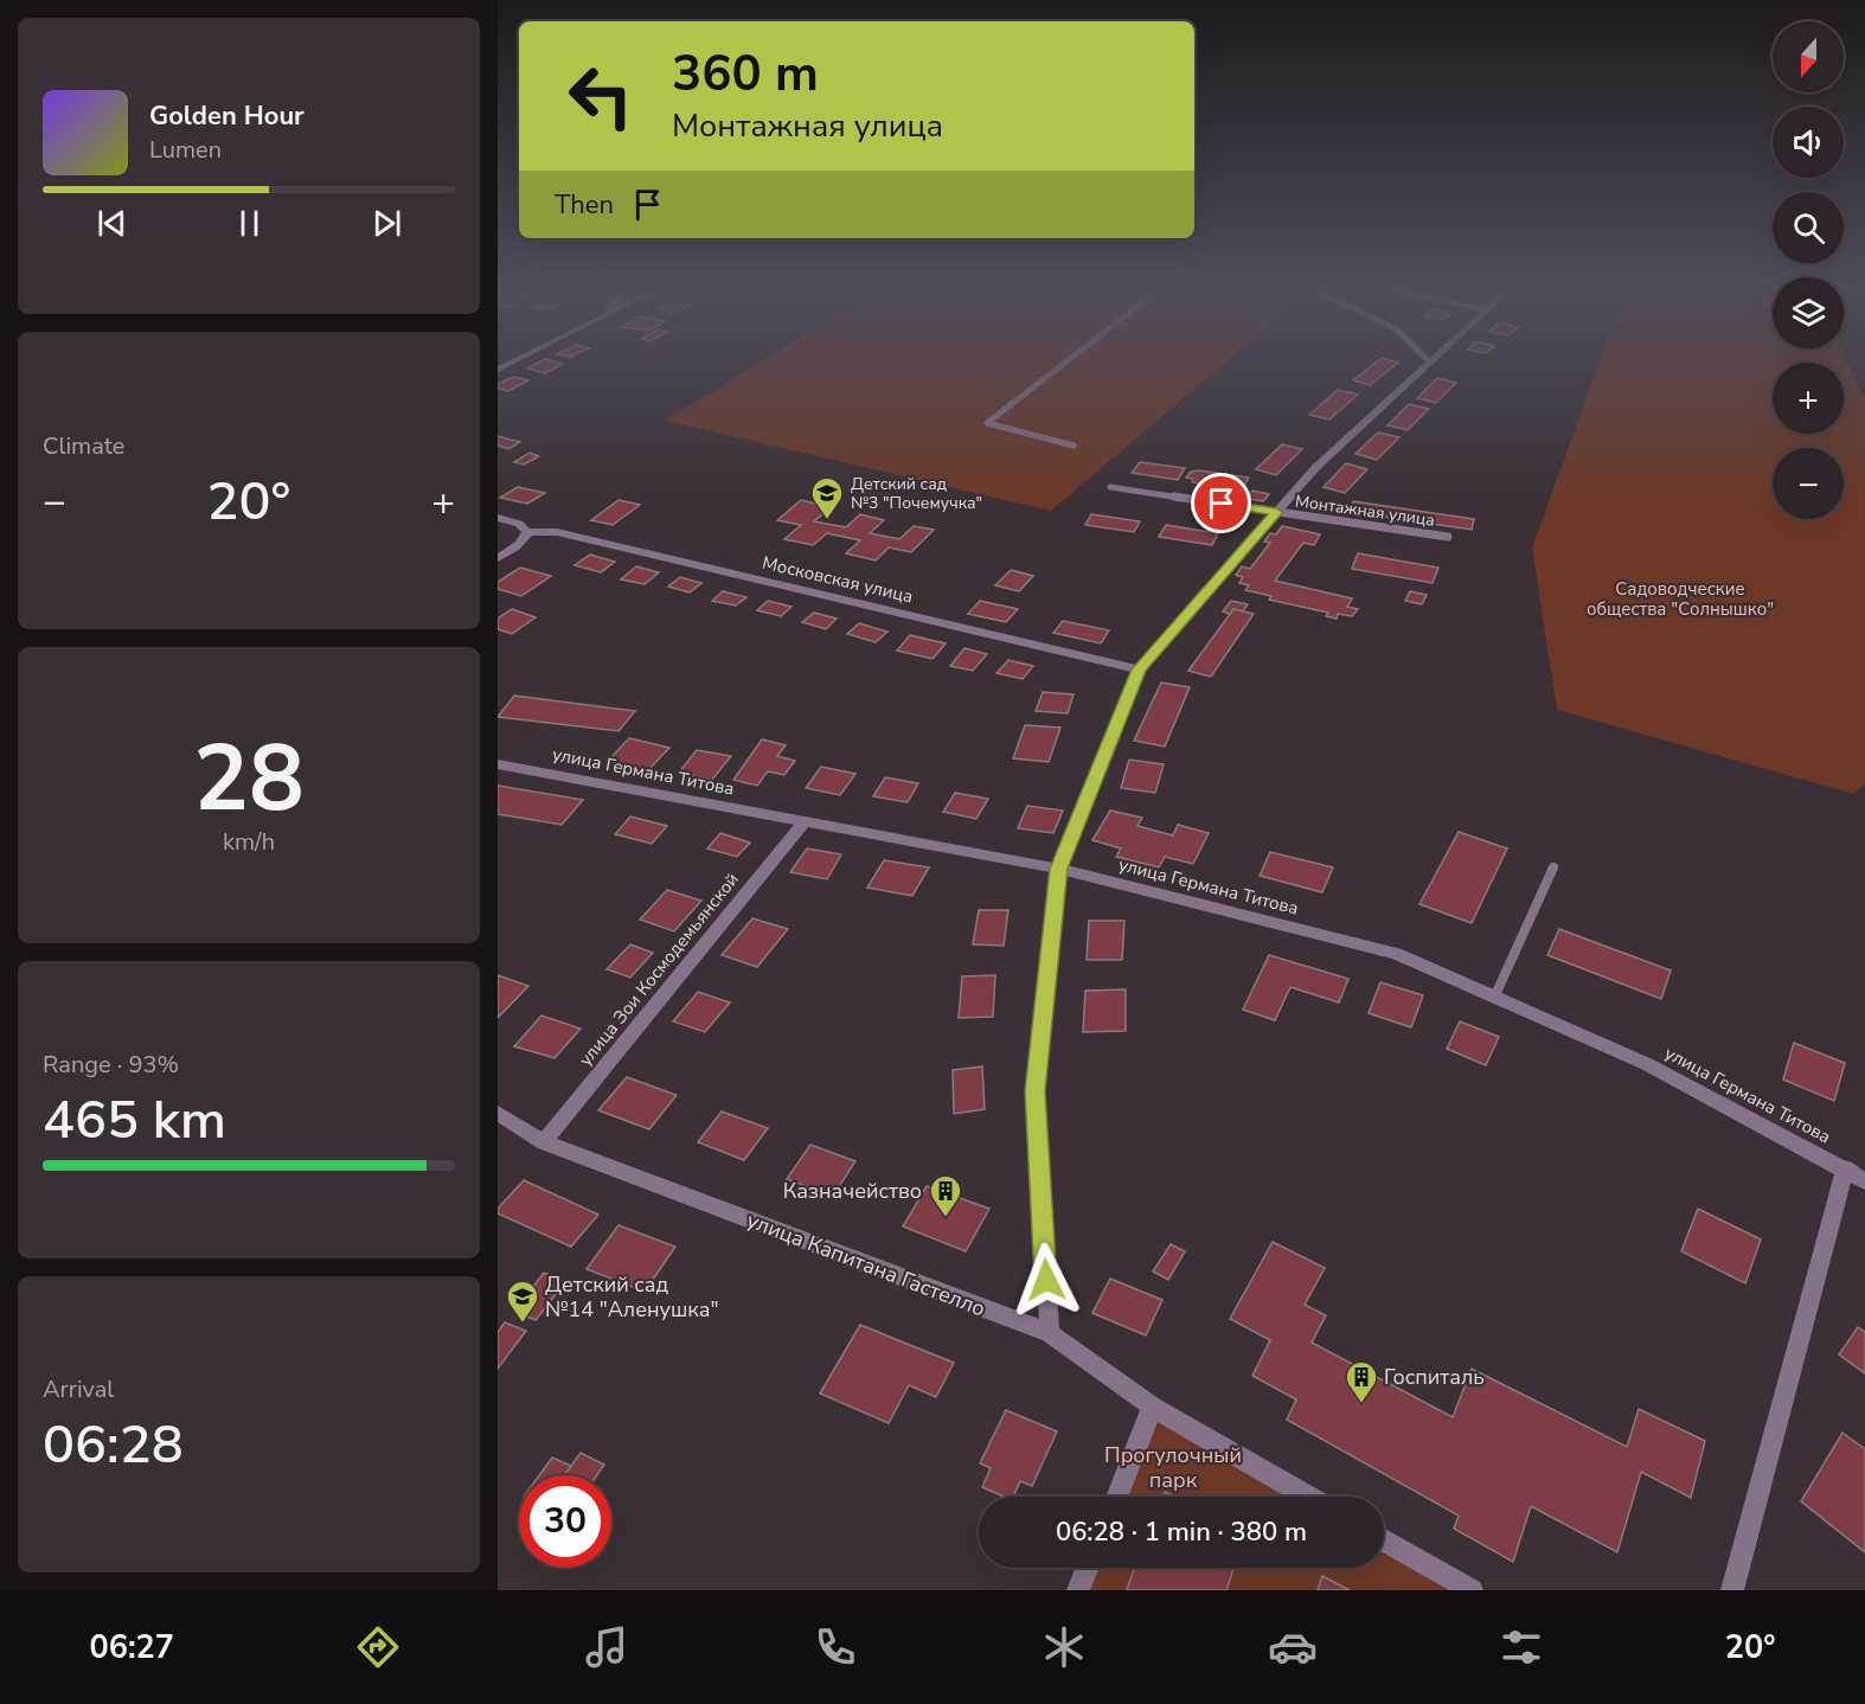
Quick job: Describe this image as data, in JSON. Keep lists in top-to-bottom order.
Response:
{
  "streets": {
    "street": [
      "Московская улица",
      "улица Германа Титова",
      "улица Зои Космодемьянской",
      "улица Капитана Гастелло"
    ],
    "lane": ["Монтажная улица"]
  },
  "crossings": [
    ["улица Германа Титова", "улица Зои Космодемьянской"],
    ["улица Зои Космодемьянской", "улица Капитана Гастелло"]
  ],
  "parks": ["Садоводческие общества \"Солнышко\"", "Прогулочный парк"],
  "places": {
    "school or university": ["Детский сад №3 \"Почемучка\"", "Детский сад №14 \"Аленушка\""],
    "building": ["Казначейство", "Госпиталь"]
  },
  "north": "bottom",
  "page": {
    "map_buttons": ["+", "−"],
    "turn": ["360 m", "Монтажная улица"],
    "song": ["Golden Hour", "Lumen"],
    "then": "Then",
    "tile": [
      "Climate",
      ["28", "km/h"],
      ["Range · 93%", "465 km"],
      ["Arrival", "06:28"]
    ],
    "heat": ["−", "20°", "+"],
    "limit": "30",
    "trip": "06:28 · 1 min · 380 m",
    "tabs": ["06:27", "20°"]
  }
}
